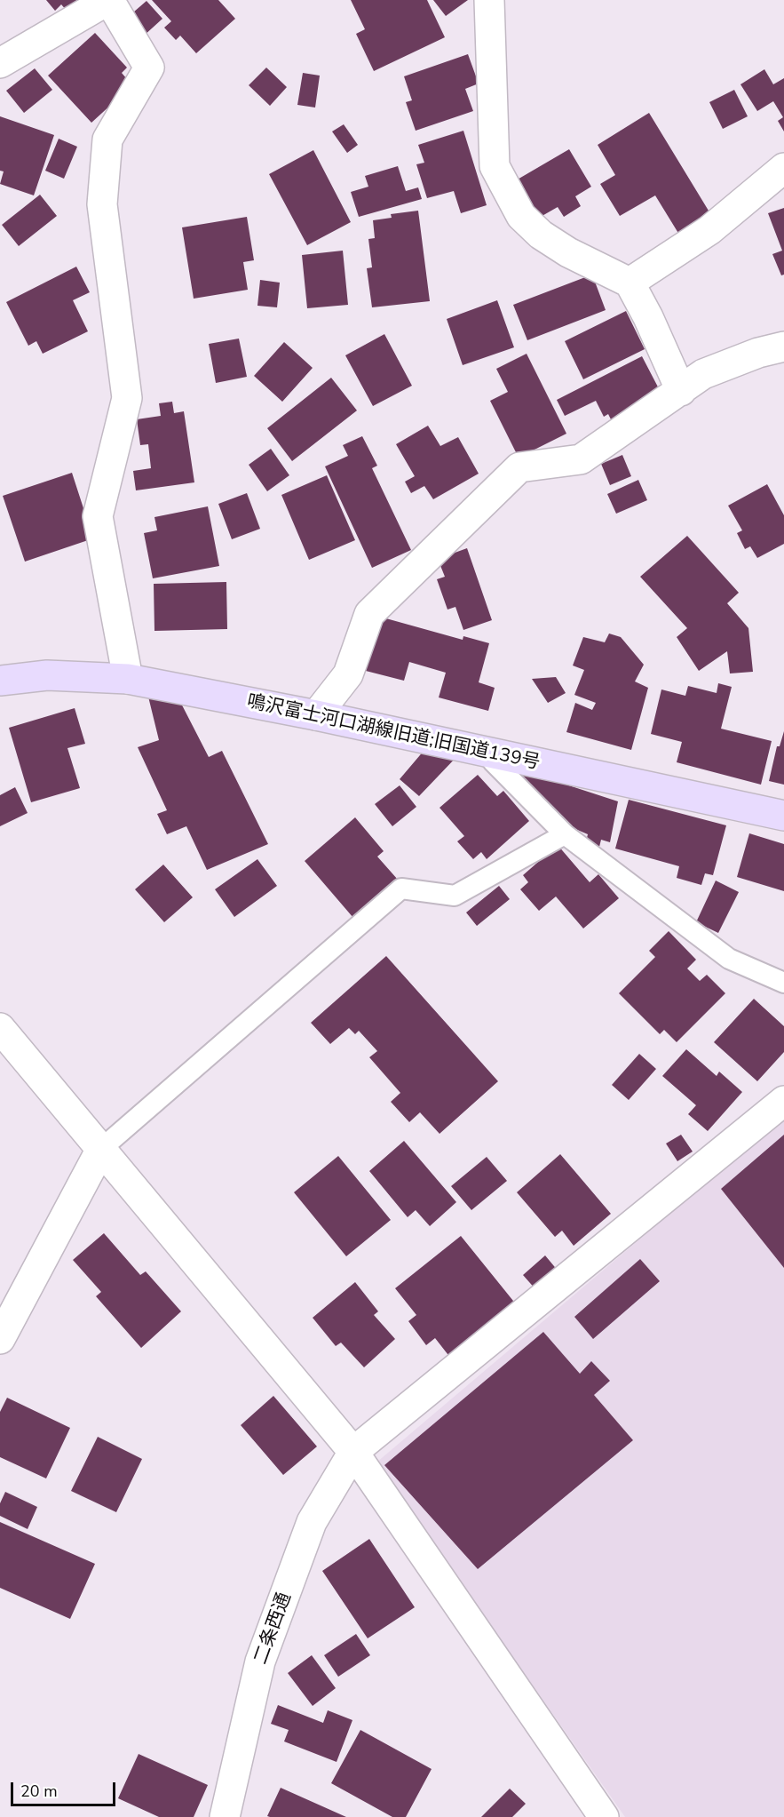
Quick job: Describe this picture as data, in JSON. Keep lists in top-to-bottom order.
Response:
{
  "streets": {
    "street": ["鳴沢富士河口湖線旧道;旧国道139号", "二条西通"]
  },
  "scale_bar": "20 m"
}
